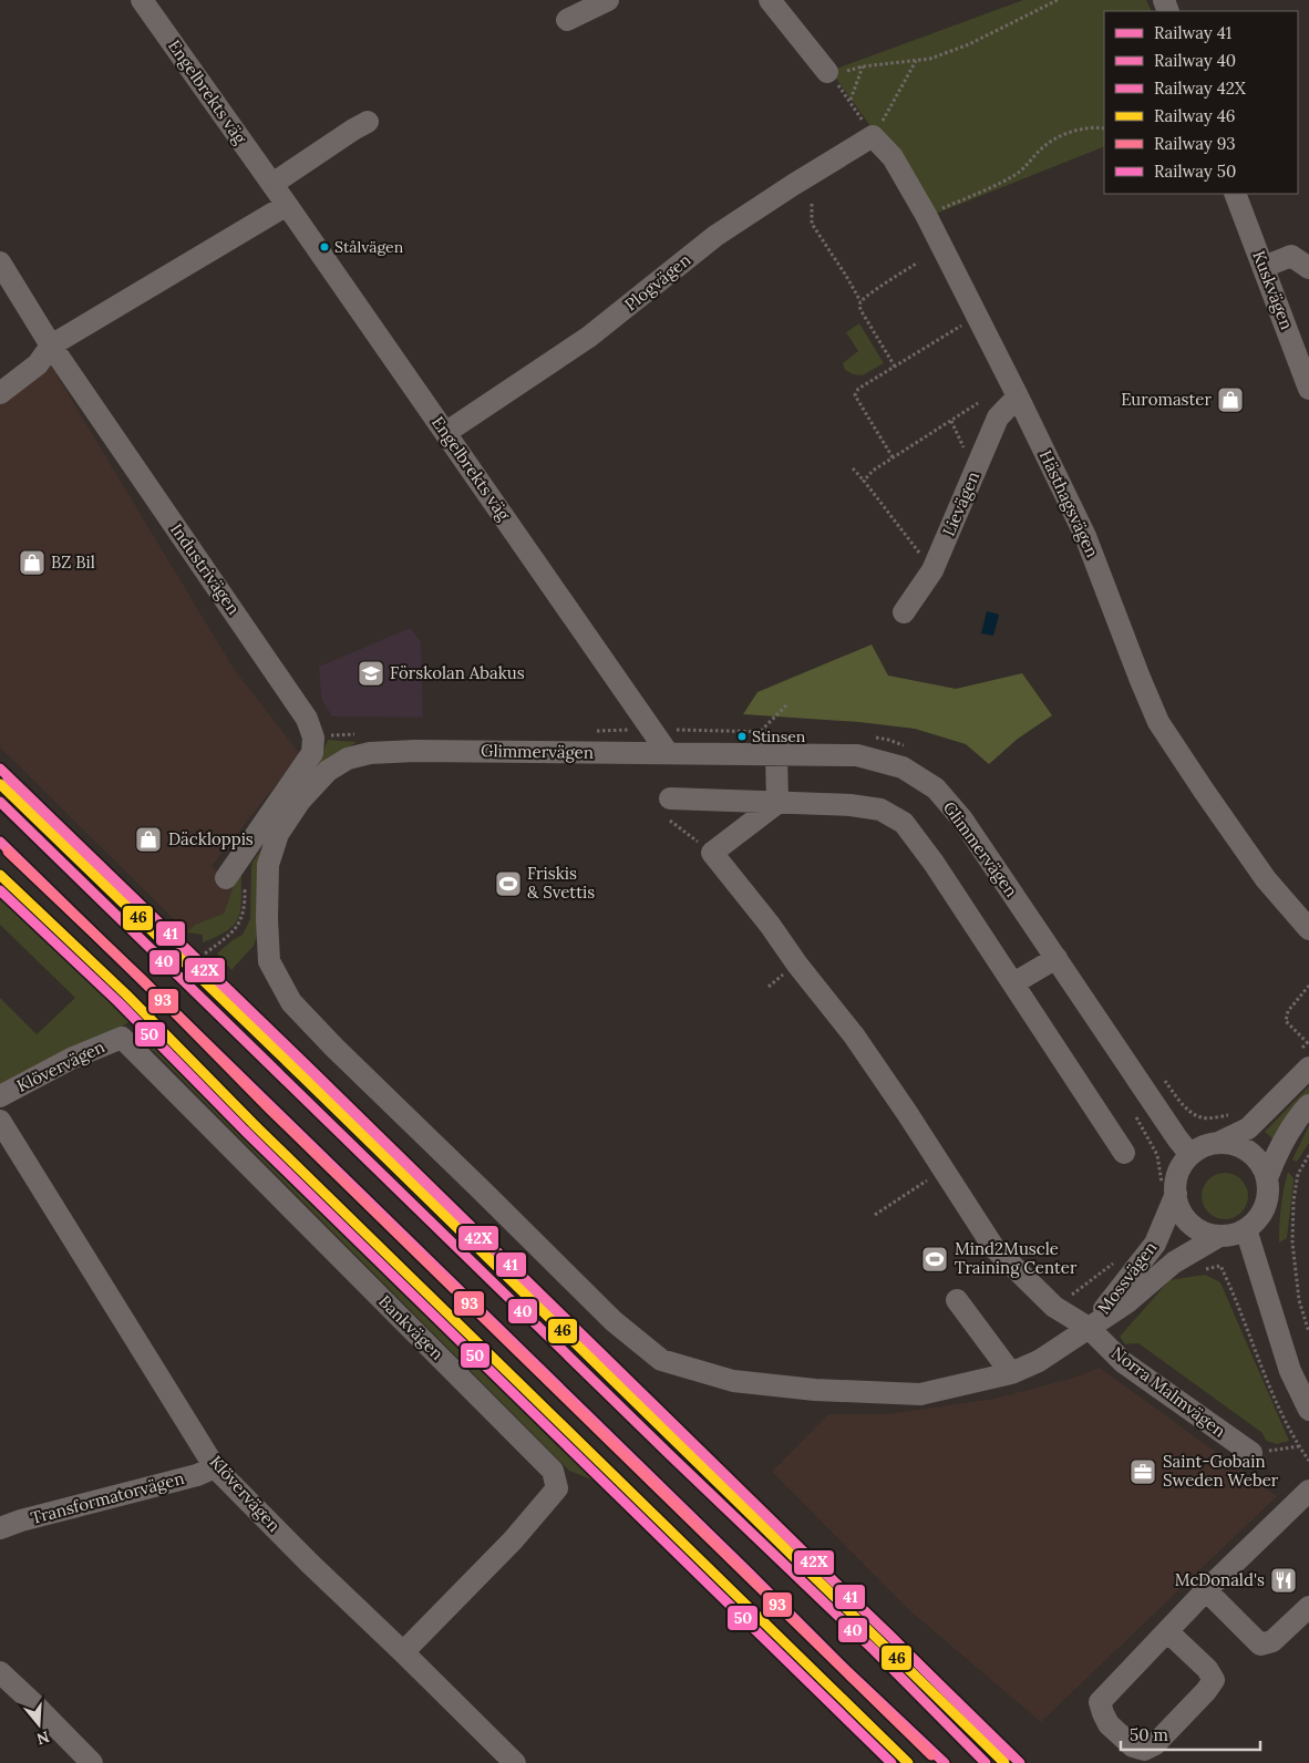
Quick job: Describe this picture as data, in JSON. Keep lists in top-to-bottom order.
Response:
{
  "streets": {
    "street": [
      "Engelbrekts väg",
      "Plogvägen",
      "Kuskvägen",
      "Lievägen",
      "Hästhagsvägen",
      "Industrivägen",
      "Glimmervägen",
      "Klövervägen",
      "Mossvägen",
      "Bankvägen",
      "Norra Malmvägen",
      "Transformatorvägen"
    ]
  },
  "crossings": [
    ["Engelbrekts väg", "Plogvägen"],
    ["Engelbrekts väg", "Glimmervägen"],
    ["Plogvägen", "Hästhagsvägen"],
    ["Lievägen", "Hästhagsvägen"],
    ["Glimmervägen", "Mossvägen"],
    ["Klövervägen", "Bankvägen"],
    ["Klövervägen", "Transformatorvägen"],
    ["Mossvägen", "Norra Malmvägen"]
  ],
  "places": {
    "other": ["Stålvägen", "Stinsen"],
    "shop": ["Euromaster", "BZ Bil", "Däckloppis"],
    "school or university": ["Förskolan Abakus"],
    "sports": ["Friskis & Svettis", "Mind2Muscle Training Center"],
    "office": ["Saint-Gobain Sweden Weber"],
    "restaurant": ["McDonald's"]
  },
  "lines": [
    "rail line 41",
    "rail line 42X",
    "rail line 46",
    "rail line 40",
    "rail line 93",
    "rail line 50"
  ],
  "legend": [
    "Railway 41",
    "Railway 40",
    "Railway 42X",
    "Railway 46",
    "Railway 93",
    "Railway 50"
  ],
  "scale_bar": "50 m",
  "north": "bottom"
}
